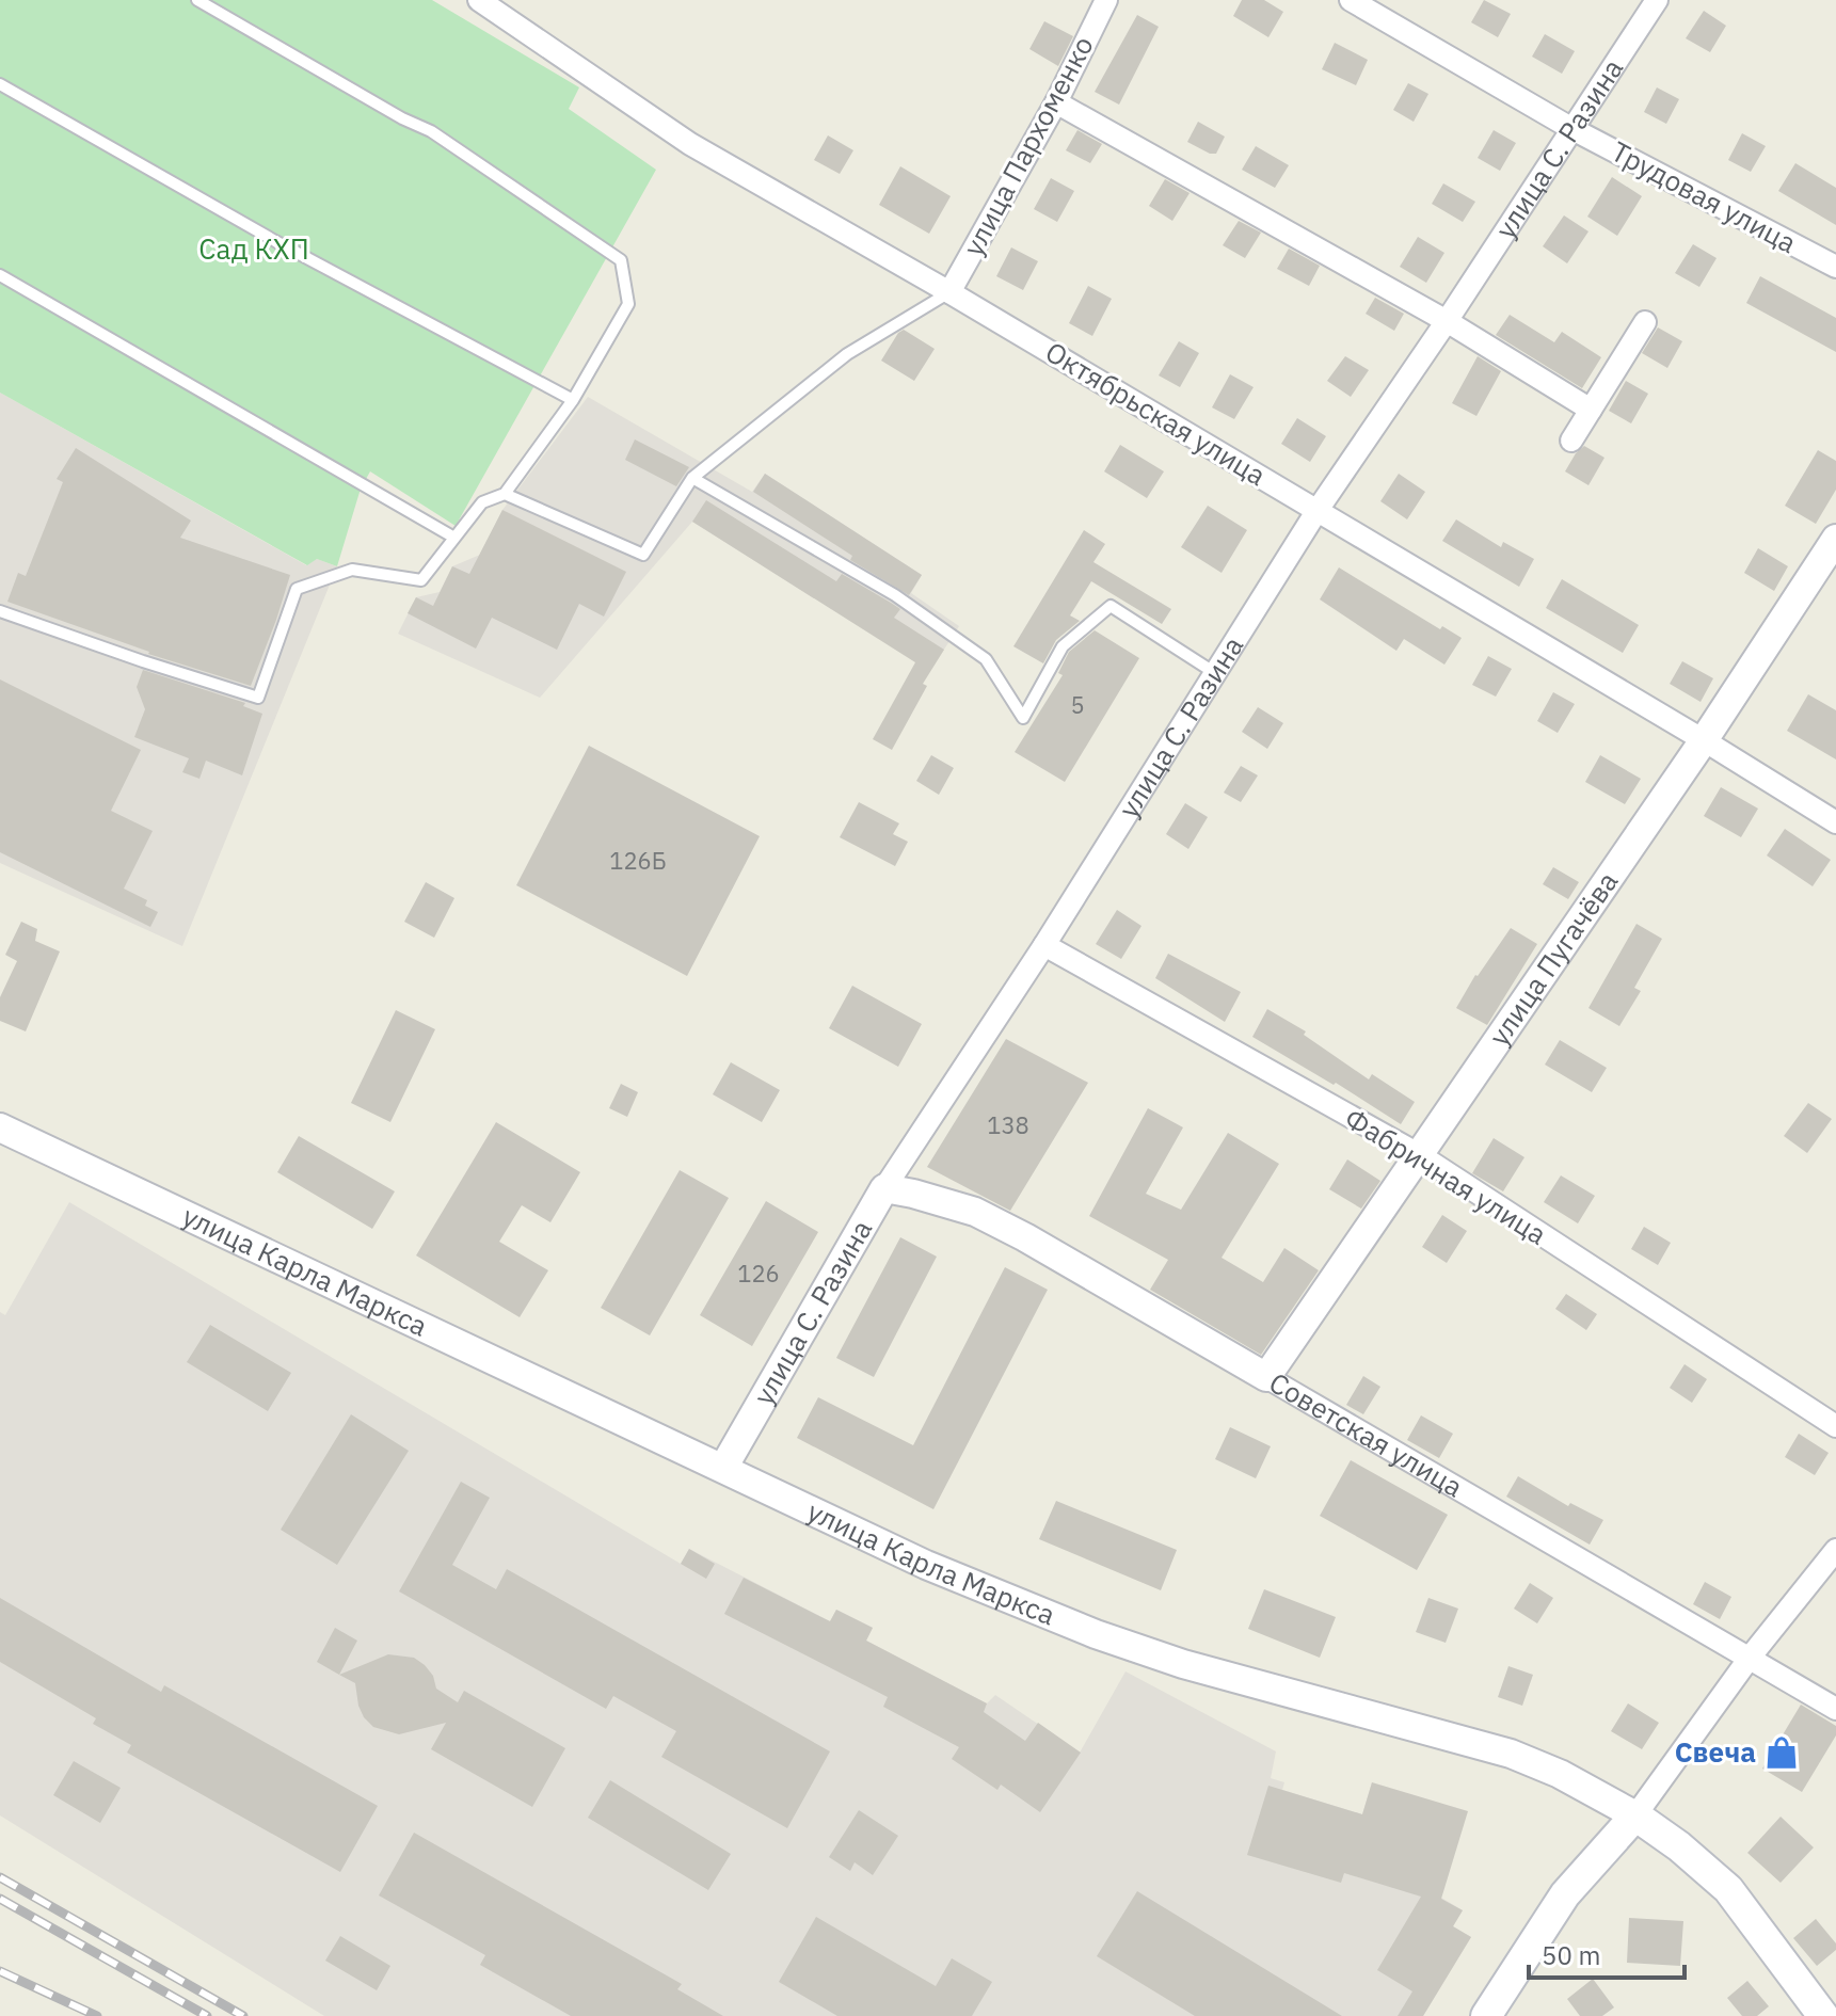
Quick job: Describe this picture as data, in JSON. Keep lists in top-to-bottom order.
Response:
{
  "streets": {
    "main road": ["улица Карла Маркса"],
    "street": [
      "улица Пархоменко",
      "улица С. Разина",
      "Трудовая улица",
      "Октябрьская улица",
      "улица Пугачёва",
      "Фабричная улица",
      "Советская улица"
    ]
  },
  "crossings": [
    ["улица Пархоменко", "Октябрьская улица"],
    ["улица С. Разина", "Трудовая улица"],
    ["улица С. Разина", "Октябрьская улица"],
    ["улица С. Разина", "Фабричная улица"],
    ["улица С. Разина", "улица Карла Маркса"],
    ["улица С. Разина", "Советская улица"],
    ["Октябрьская улица", "улица Пугачёва"],
    ["улица Пугачёва", "Фабричная улица"],
    ["улица Пугачёва", "Советская улица"]
  ],
  "parks": ["Сад КХП"],
  "places": {
    "shop": ["Свеча"]
  },
  "house_numbers": [
    "5",
    "126Б",
    "138",
    "126"
  ],
  "scale_bar": "50 m"
}
